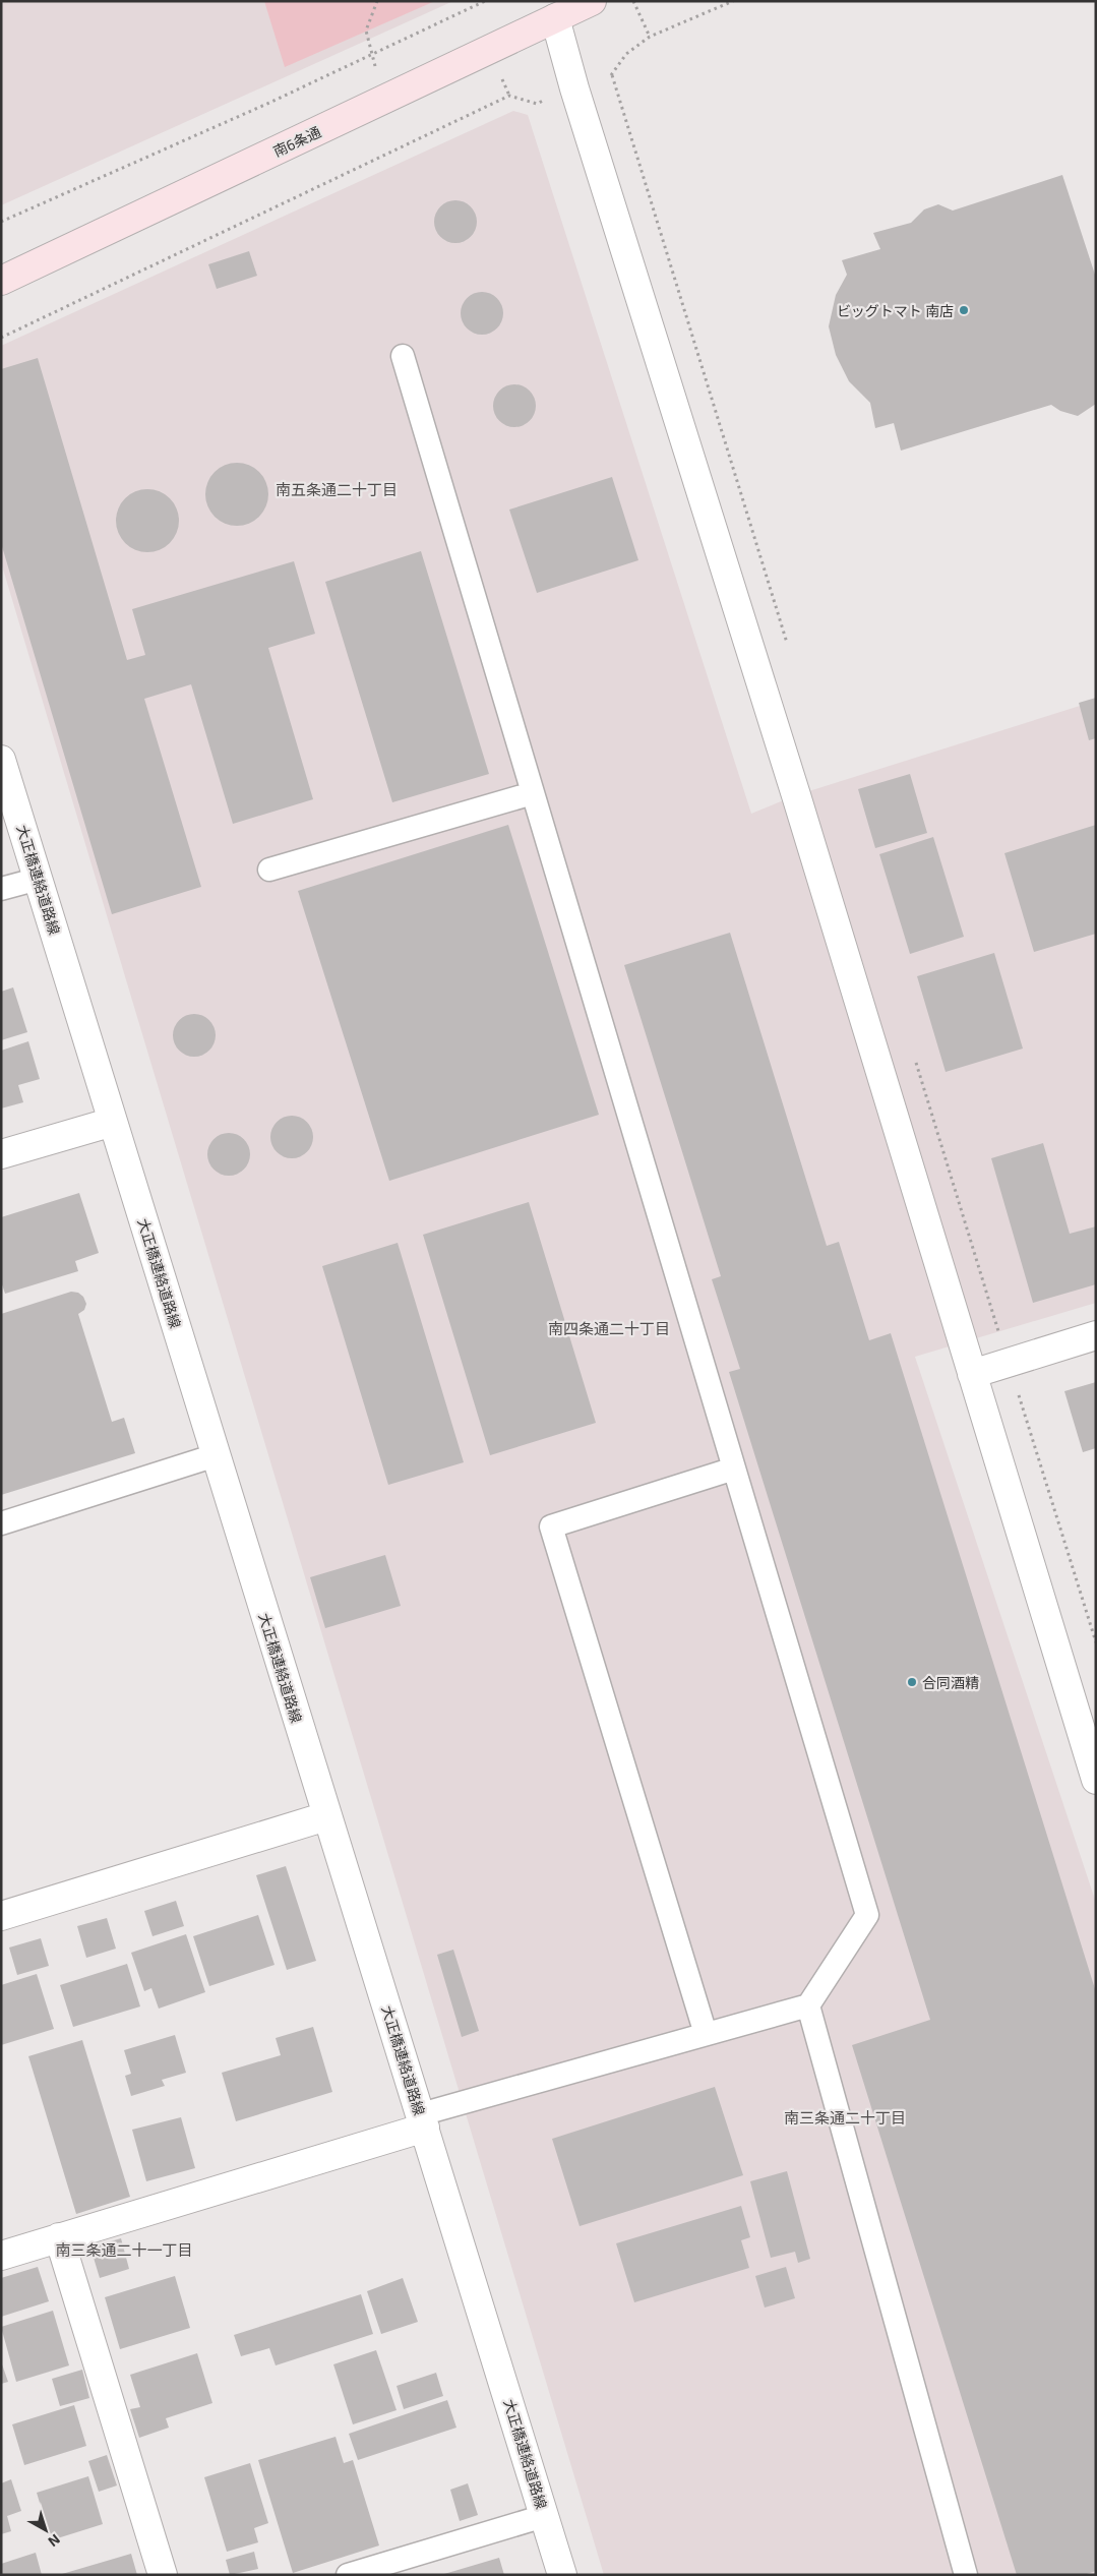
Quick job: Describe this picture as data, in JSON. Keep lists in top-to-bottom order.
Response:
{
  "streets": {
    "street": ["南6条通", "大正橋連絡道路線"]
  },
  "districts": [
    "南五条通二十丁目",
    "南四条通二十丁目",
    "南三条通二十丁目",
    "南三条通二十一丁目"
  ],
  "places": ["ビッグトマト 南店", "合同酒精"],
  "north": "bottom right"
}
